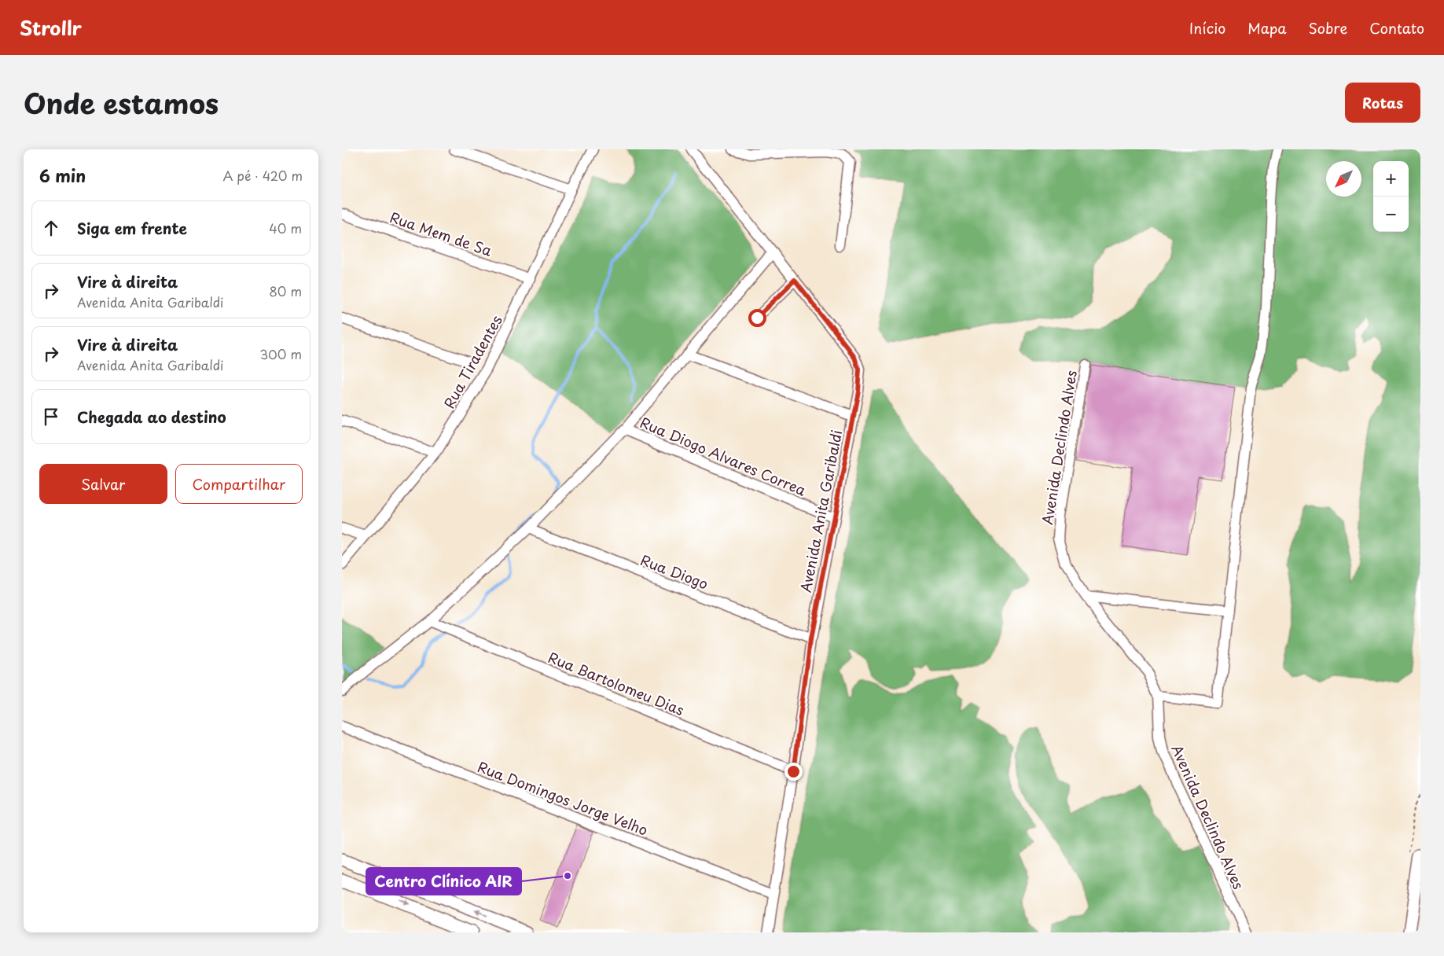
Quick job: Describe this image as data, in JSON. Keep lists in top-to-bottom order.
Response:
{
  "streets": {
    "street": [
      "Rua Mem de Sa",
      "Rua Tiradentes",
      "Avenida Declindo Alves",
      "Rua Diogo Alvares Correa",
      "Avenida Anita Garibaldi",
      "Rua Diogo",
      "Rua Bartolomeu Dias",
      "Rua Domingos Jorge Velho"
    ]
  },
  "crossings": [
    ["Rua Mem de Sa", "Rua Tiradentes"],
    ["Rua Diogo Alvares Correa", "Avenida Anita Garibaldi"],
    ["Avenida Anita Garibaldi", "Rua Diogo"],
    ["Avenida Anita Garibaldi", "Rua Bartolomeu Dias"],
    ["Avenida Anita Garibaldi", "Rua Domingos Jorge Velho"]
  ],
  "places": ["Centro Clínico AIR"],
  "north": "bottom left",
  "page": {
    "header": "Strollr",
    "nav": [
      "Início",
      "Mapa",
      "Sobre",
      "Contato"
    ],
    "title": "Onde estamos",
    "buttons": [
      "Rotas",
      ["Salvar", "Compartilhar"]
    ],
    "heading": ["6 min", "A pé · 420 m"],
    "map_buttons": ["+", "−"],
    "list": [
      ["Siga em frente", "40 m"],
      ["Vire à direita", "Avenida Anita Garibaldi", "80 m"],
      ["Vire à direita", "Avenida Anita Garibaldi", "300 m"],
      "Chegada ao destino"
    ]
  }
}
